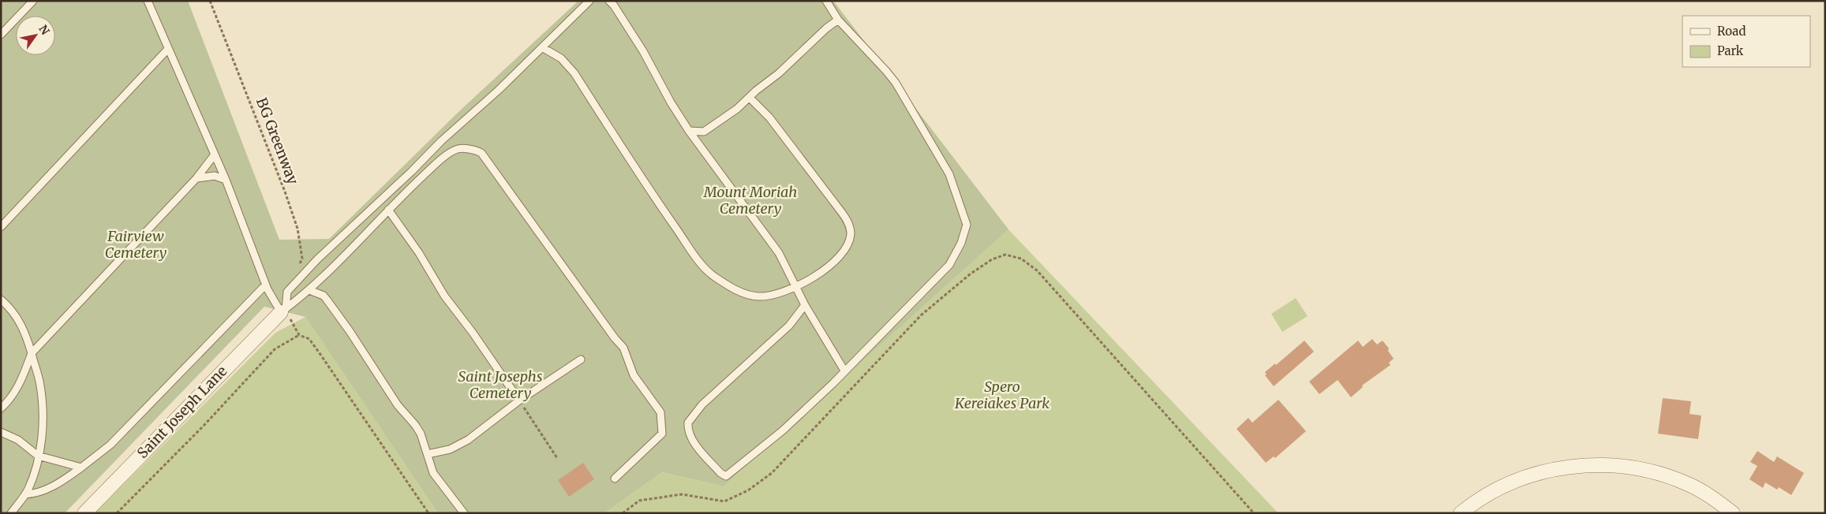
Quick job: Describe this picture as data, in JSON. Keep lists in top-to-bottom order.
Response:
{
  "streets": {
    "street": ["Saint Joseph Lane"],
    "path": ["BG Greenway"]
  },
  "parks": [
    "Mount Moriah Cemetery",
    "Fairview Cemetery",
    "Saint Josephs Cemetery",
    "Spero Kereiakes Park"
  ],
  "legend": ["Road", "Park"],
  "north": "top right"
}
